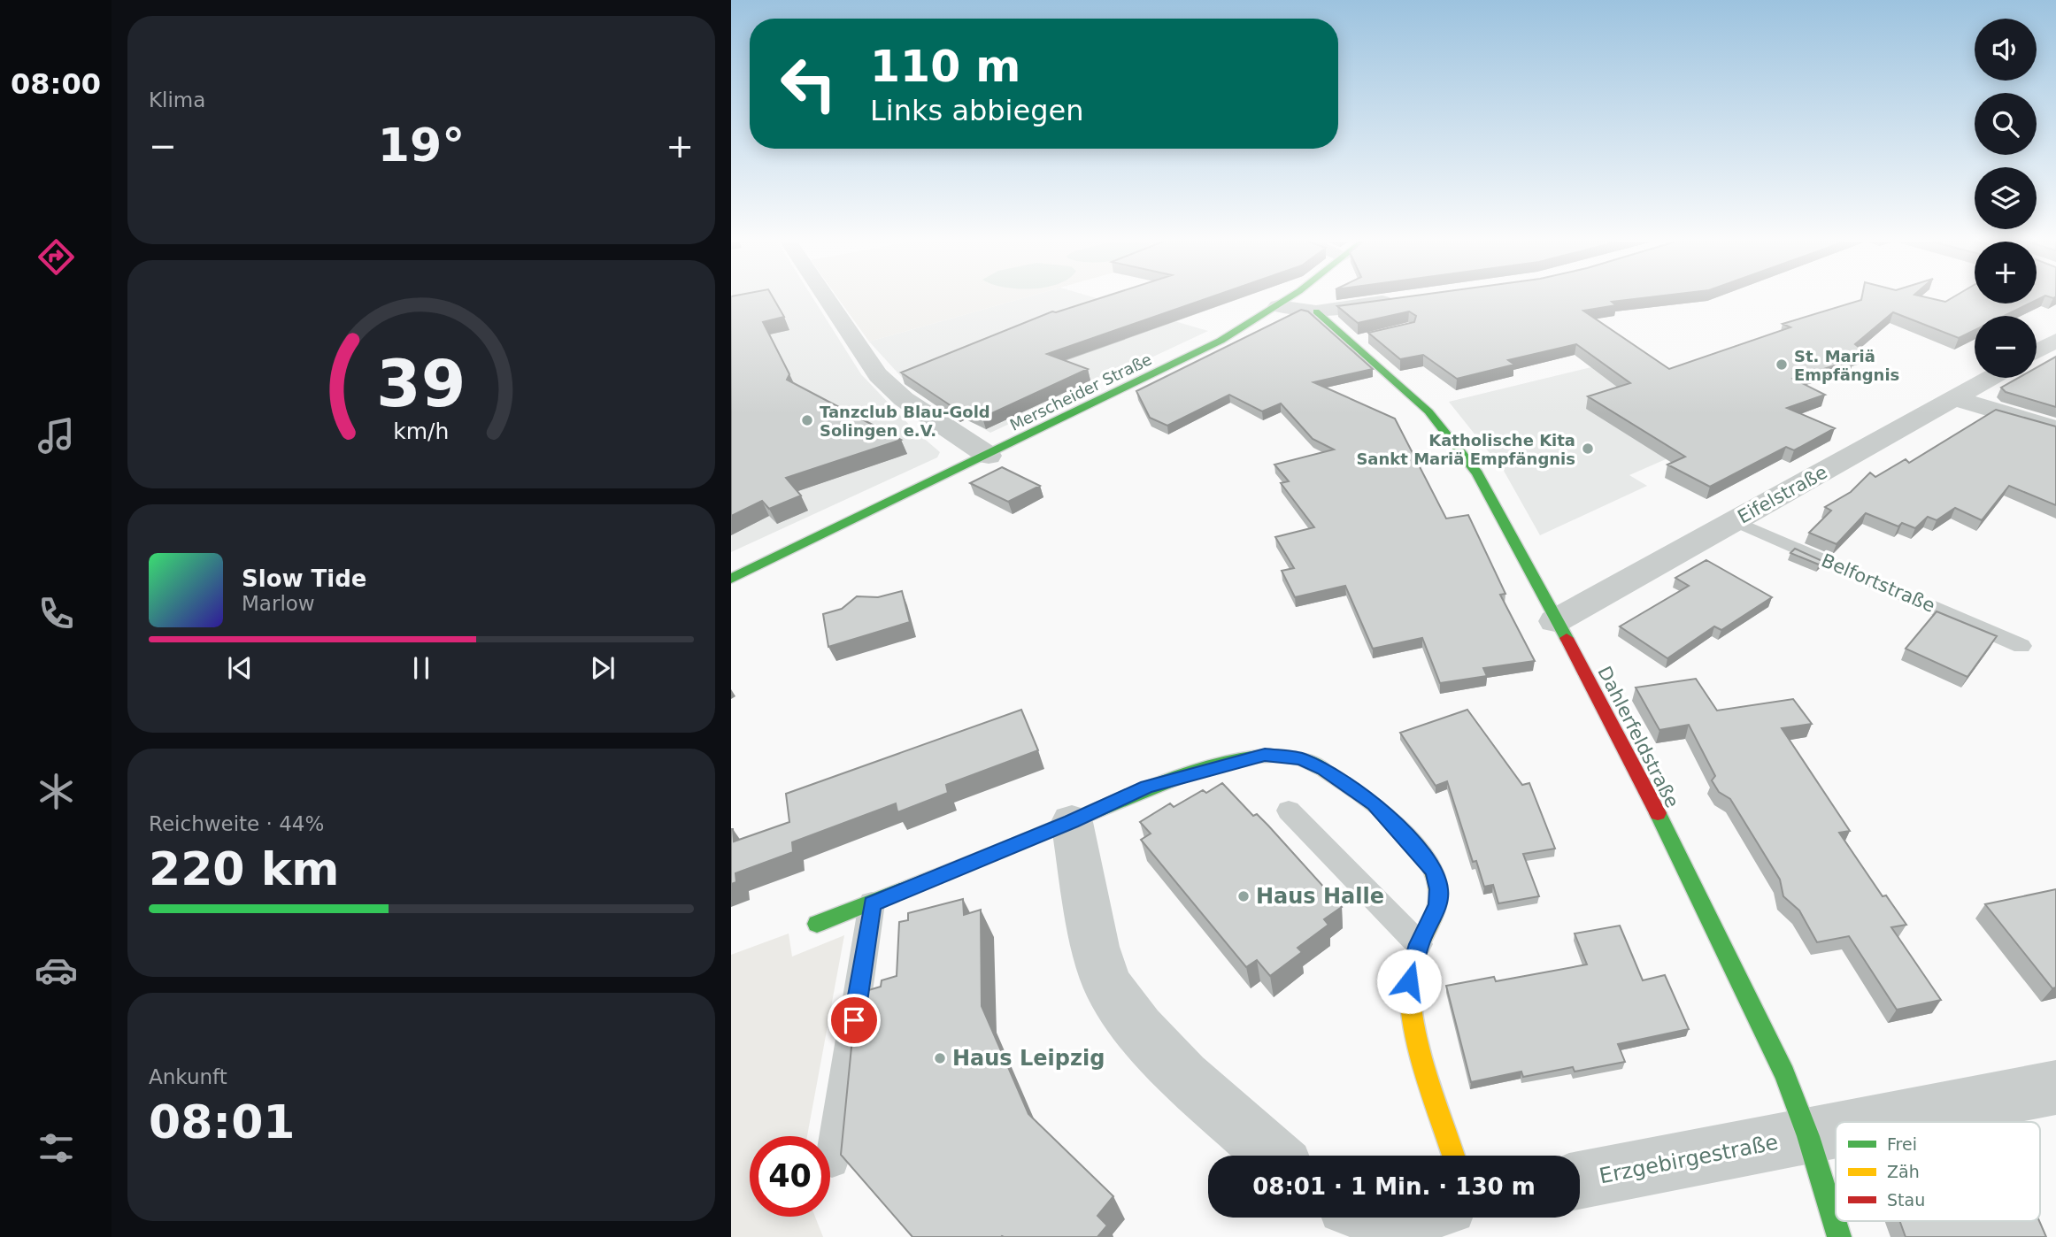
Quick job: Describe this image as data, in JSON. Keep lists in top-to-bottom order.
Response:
{
  "streets": {
    "street": [
      "Merscheider Straße",
      "Eifelstraße",
      "Dahlerfeldstraße",
      "Erzgebirgestraße"
    ],
    "lane": ["Belfortstraße"]
  },
  "crossings": [
    ["Eifelstraße", "Belfortstraße"],
    ["Eifelstraße", "Dahlerfeldstraße"],
    ["Dahlerfeldstraße", "Erzgebirgestraße"]
  ],
  "places": [
    "St. Mariä Empfängnis",
    "Tanzclub Blau-Gold Solingen e.V.",
    "Katholische Kita Sankt Mariä Empfängnis",
    "Haus Halle",
    "Haus Leipzig"
  ],
  "legend": ["Frei", "Zäh", "Stau"],
  "page": {
    "tabs": "08:00",
    "tile": [
      "Klima",
      ["Reichweite · 44%", "220 km"],
      ["Ankunft", "08:01"]
    ],
    "map_buttons": ["+", "−"],
    "turn": ["110 m", "Links abbiegen"],
    "heat": ["−", "19°", "+"],
    "song": ["Slow Tide", "Marlow"],
    "limit": "40",
    "trip": "08:01 · 1 Min. · 130 m",
    "gauge": ["39", "km/h"]
  }
}
